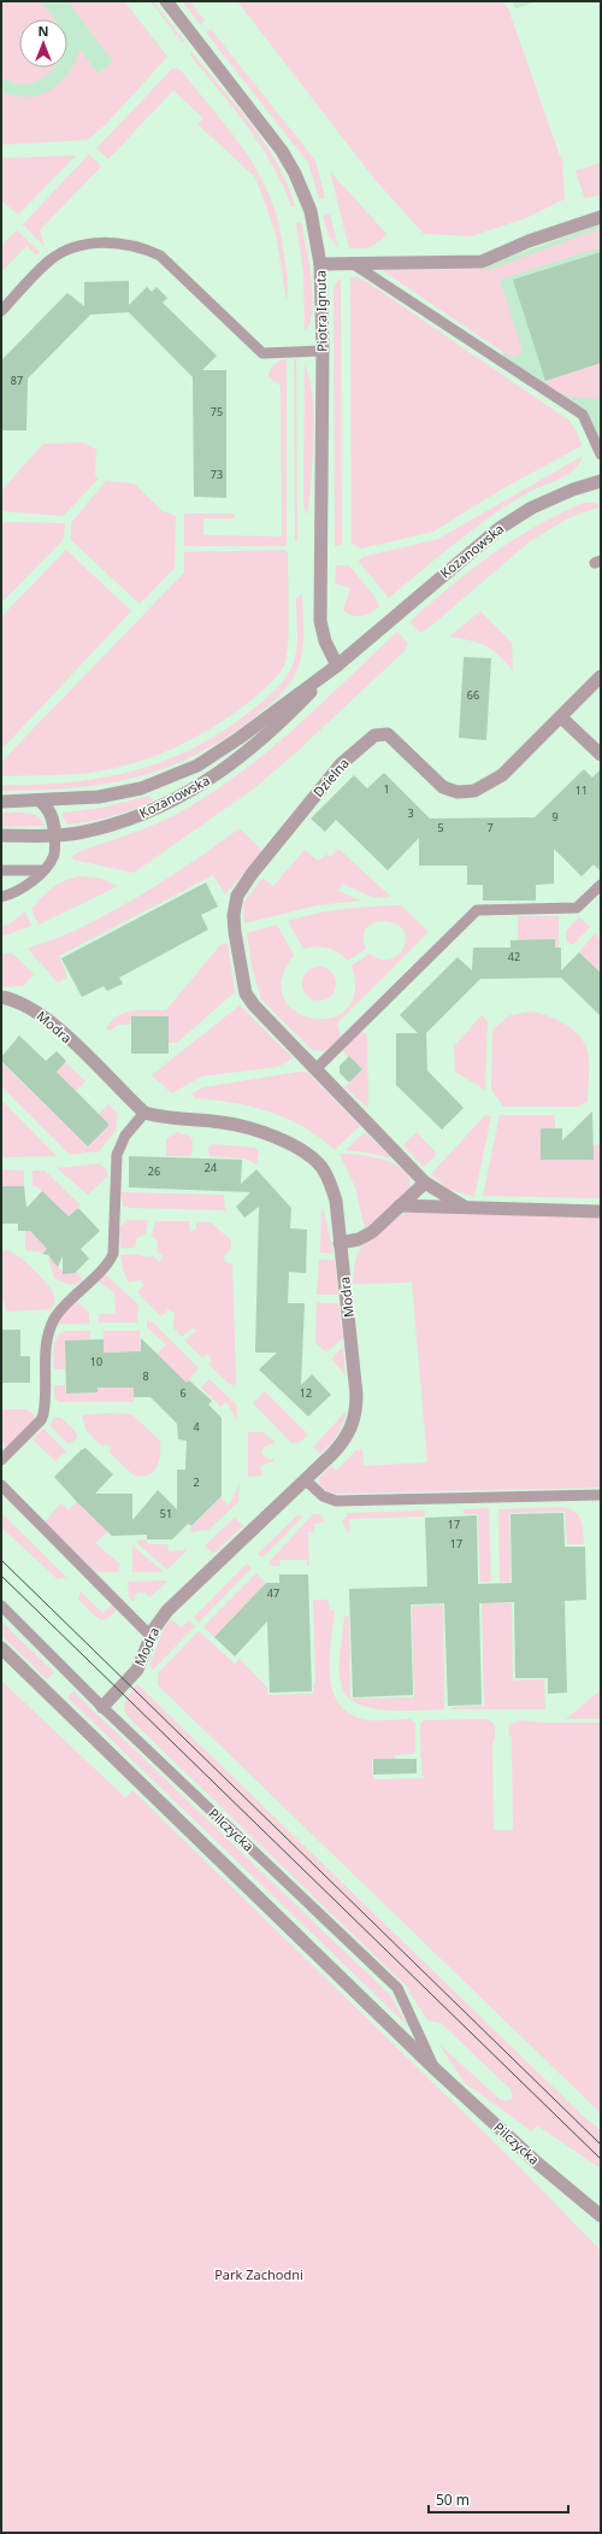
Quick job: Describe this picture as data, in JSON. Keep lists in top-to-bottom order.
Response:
{
  "streets": {
    "street": [
      "Piotra Ignuta",
      "Kozanowska",
      "Dzielna",
      "Modra",
      "Pilczycka"
    ]
  },
  "crossings": [
    ["Piotra Ignuta", "Kozanowska"],
    ["Modra", "Pilczycka"]
  ],
  "parks": ["Park Zachodni"],
  "house_numbers": [
    "87",
    "75",
    "73",
    "66",
    "1",
    "11",
    "3",
    "9",
    "5",
    "7",
    "42",
    "24",
    "26",
    "10",
    "8",
    "6",
    "12",
    "4",
    "2",
    "51",
    "17",
    "17",
    "47"
  ],
  "scale_bar": "50 m",
  "north": "top"
}
